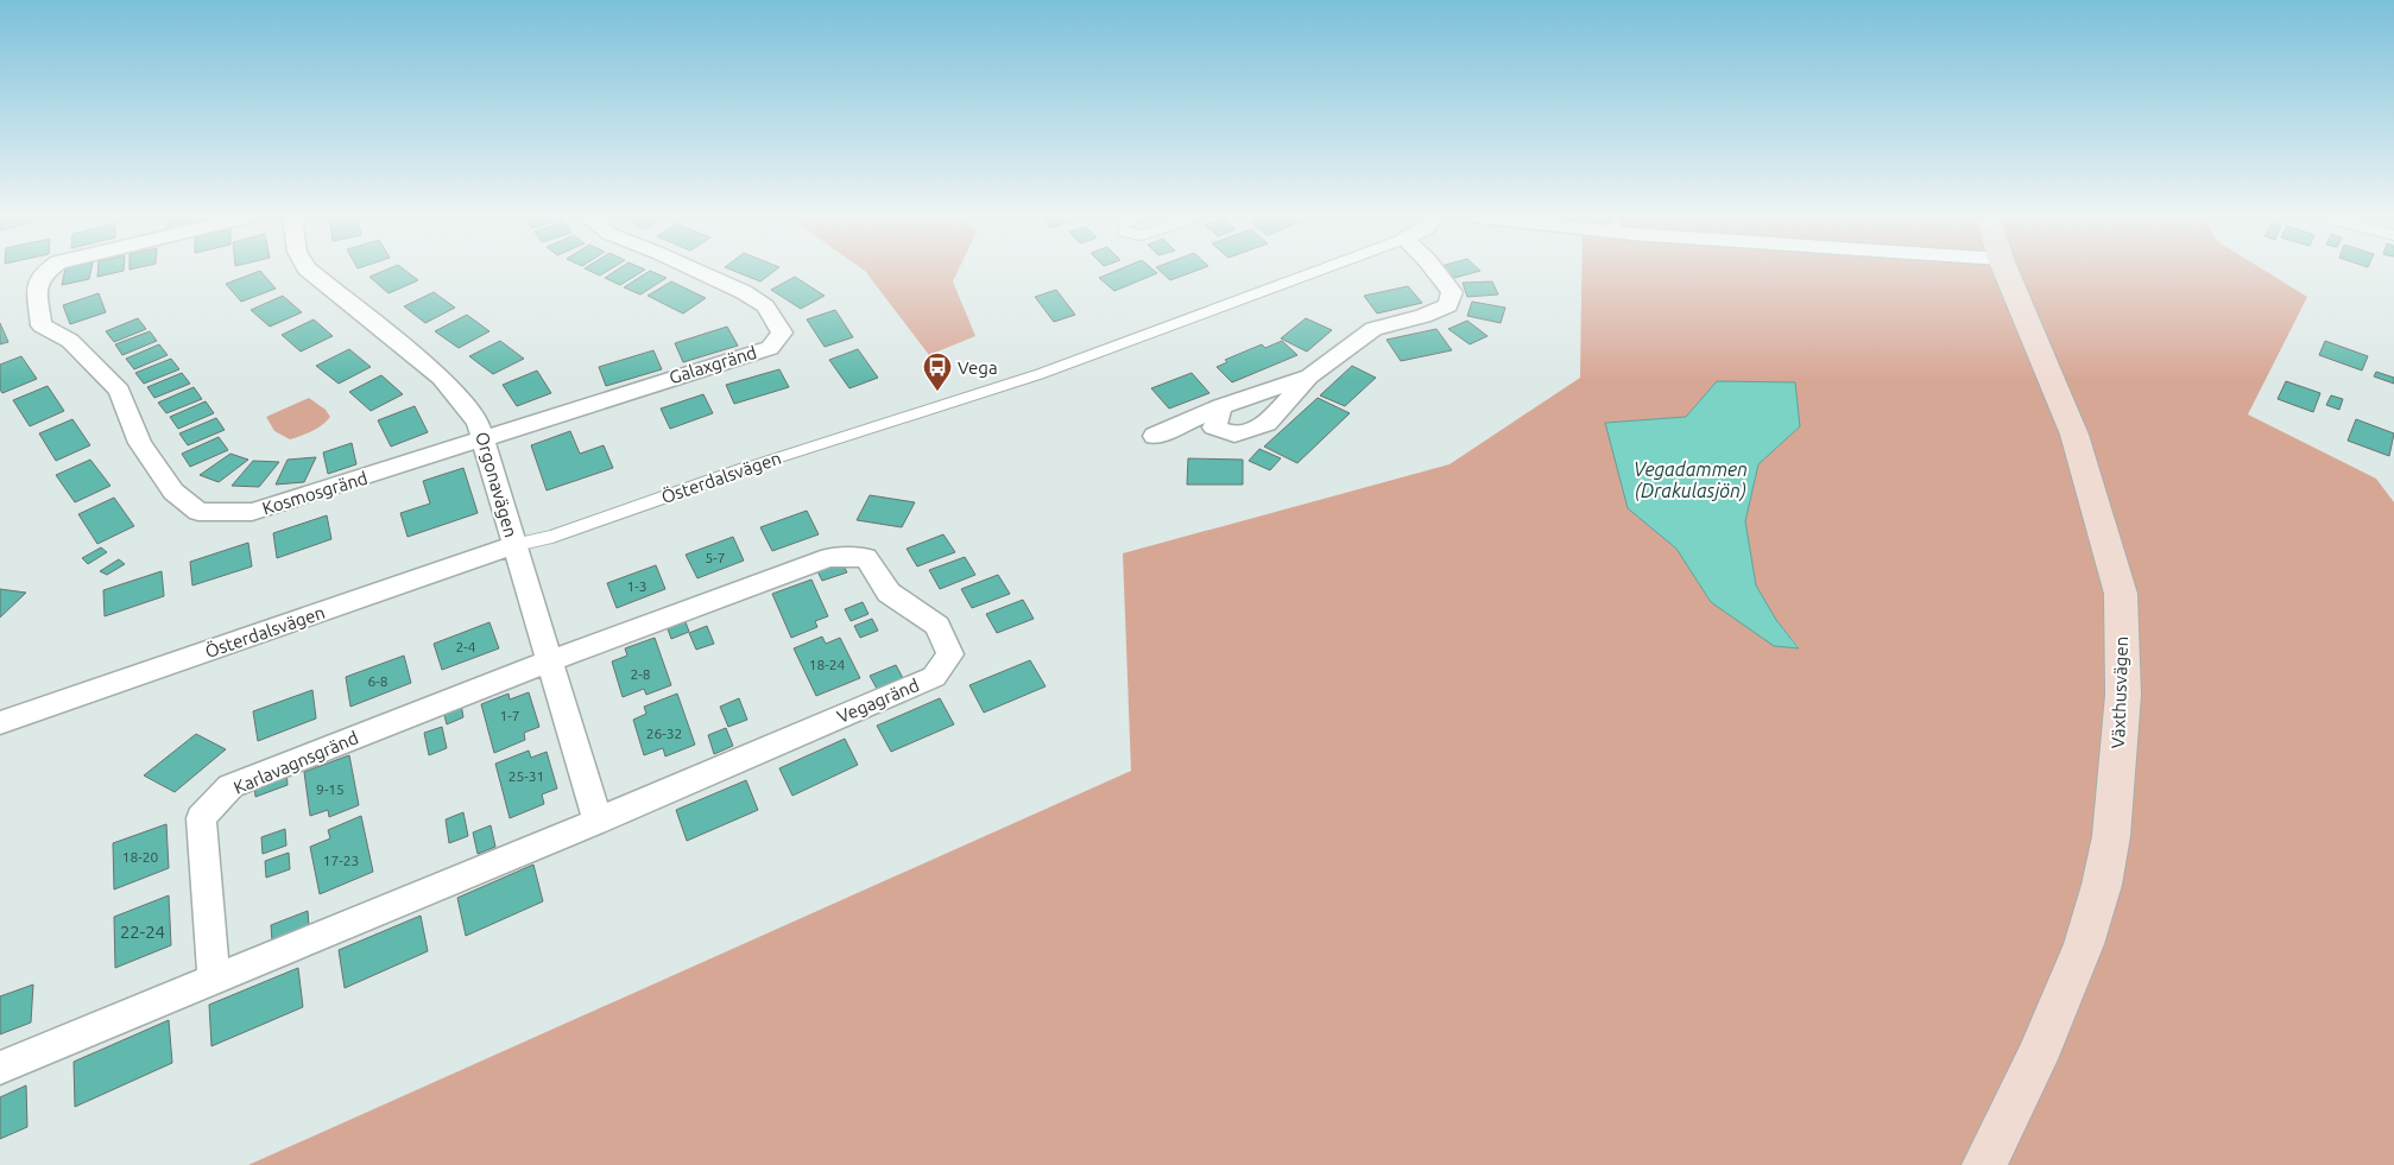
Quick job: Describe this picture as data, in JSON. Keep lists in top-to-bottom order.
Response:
{
  "streets": {
    "street": [
      "Galaxgränd",
      "Österdalsvägen",
      "Orgonavägen",
      "Kosmosgränd",
      "Växthusvägen",
      "Vegagränd",
      "Karlavagnsgränd"
    ]
  },
  "crossings": [
    ["Galaxgränd", "Orgonavägen"],
    ["Galaxgränd", "Kosmosgränd"],
    ["Österdalsvägen", "Orgonavägen"],
    ["Orgonavägen", "Kosmosgränd"],
    ["Orgonavägen", "Vegagränd"],
    ["Orgonavägen", "Karlavagnsgränd"],
    ["Vegagränd", "Karlavagnsgränd"]
  ],
  "water": ["Vegadammen (Drakulasjön)"],
  "places": {
    "bus stop": ["Vega"]
  },
  "house_numbers": [
    "5-7",
    "1-3",
    "2-4",
    "18-24",
    "2-8",
    "6-8",
    "1-7",
    "26-32",
    "25-31",
    "9-15",
    "18-20",
    "17-23",
    "22-24"
  ]
}
